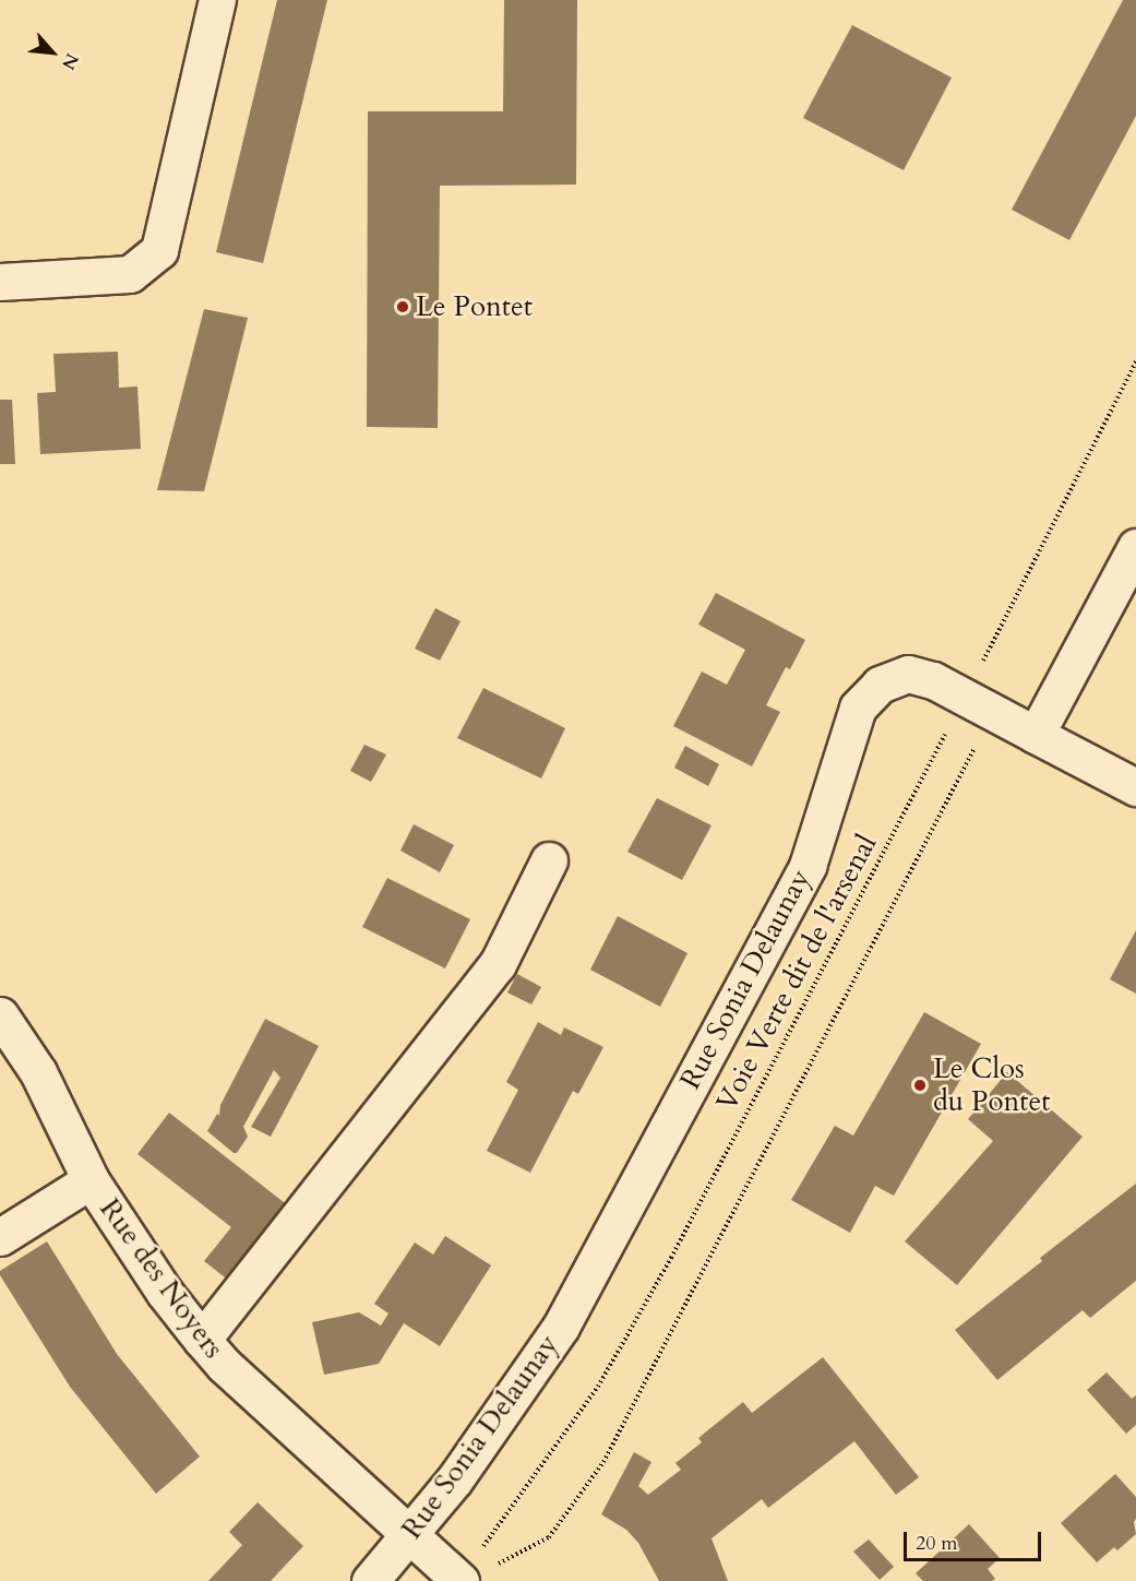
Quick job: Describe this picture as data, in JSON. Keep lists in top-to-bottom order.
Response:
{
  "streets": {
    "street": ["Rue Sonia Delaunay", "Rue des Noyers"],
    "path": ["Voie Verte dit de l'arsenal"]
  },
  "crossings": [
    ["Voie Verte dit de l'arsenal", "Rue Sonia Delaunay"],
    ["Voie Verte dit de l'arsenal", "Rue des Noyers"],
    ["Rue Sonia Delaunay", "Rue des Noyers"]
  ],
  "places": ["Le Pontet", "Le Clos du Pontet"],
  "scale_bar": "20 m",
  "north": "bottom right"
}
